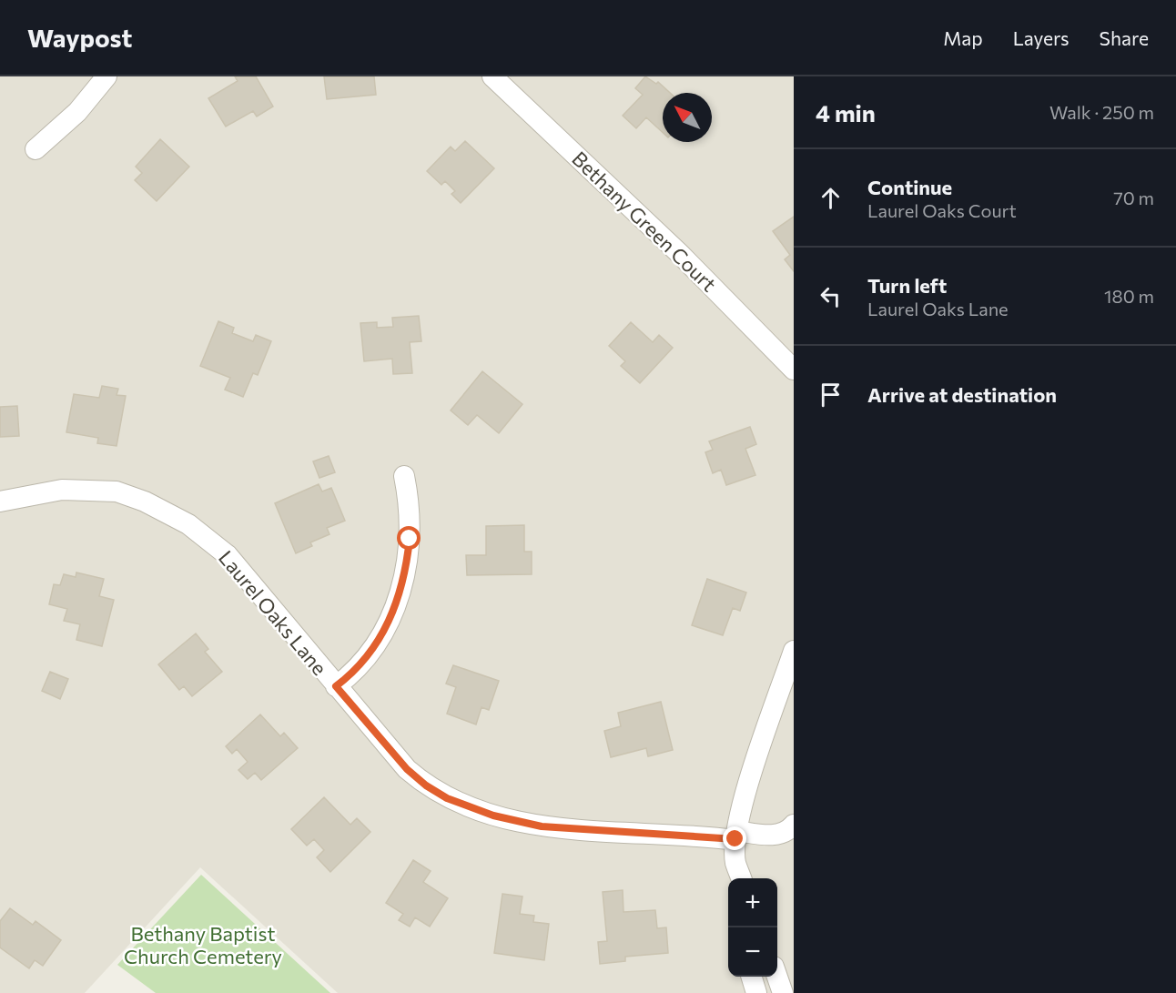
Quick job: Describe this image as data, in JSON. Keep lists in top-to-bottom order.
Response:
{
  "streets": {
    "street": ["Bethany Green Court", "Laurel Oaks Lane"]
  },
  "parks": ["Bethany Baptist Church Cemetery"],
  "north": "top left",
  "page": {
    "header": "Waypost",
    "nav": ["Map", "Layers", "Share"],
    "heading": ["4 min", "Walk · 250 m"],
    "list": [
      ["Continue", "Laurel Oaks Court", "70 m"],
      ["Turn left", "Laurel Oaks Lane", "180 m"],
      "Arrive at destination"
    ],
    "map_buttons": ["+", "−"]
  }
}
